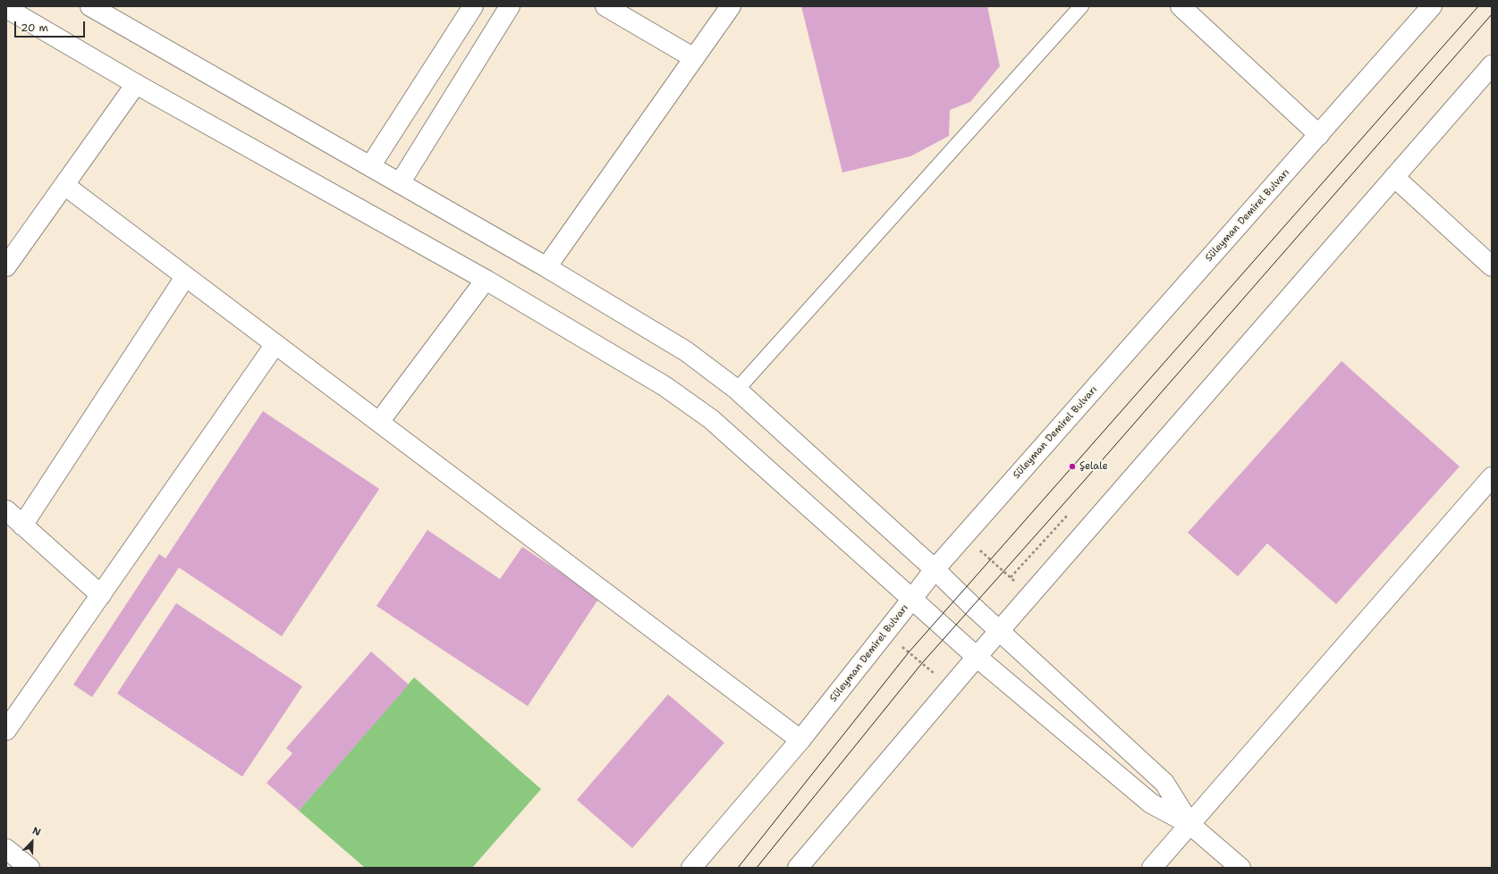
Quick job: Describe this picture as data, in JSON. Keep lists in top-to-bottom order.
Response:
{
  "streets": {
    "street": ["Süleyman Demirel Bulvarı"]
  },
  "places": ["Şelale"],
  "scale_bar": "20 m",
  "north": "top right"
}
